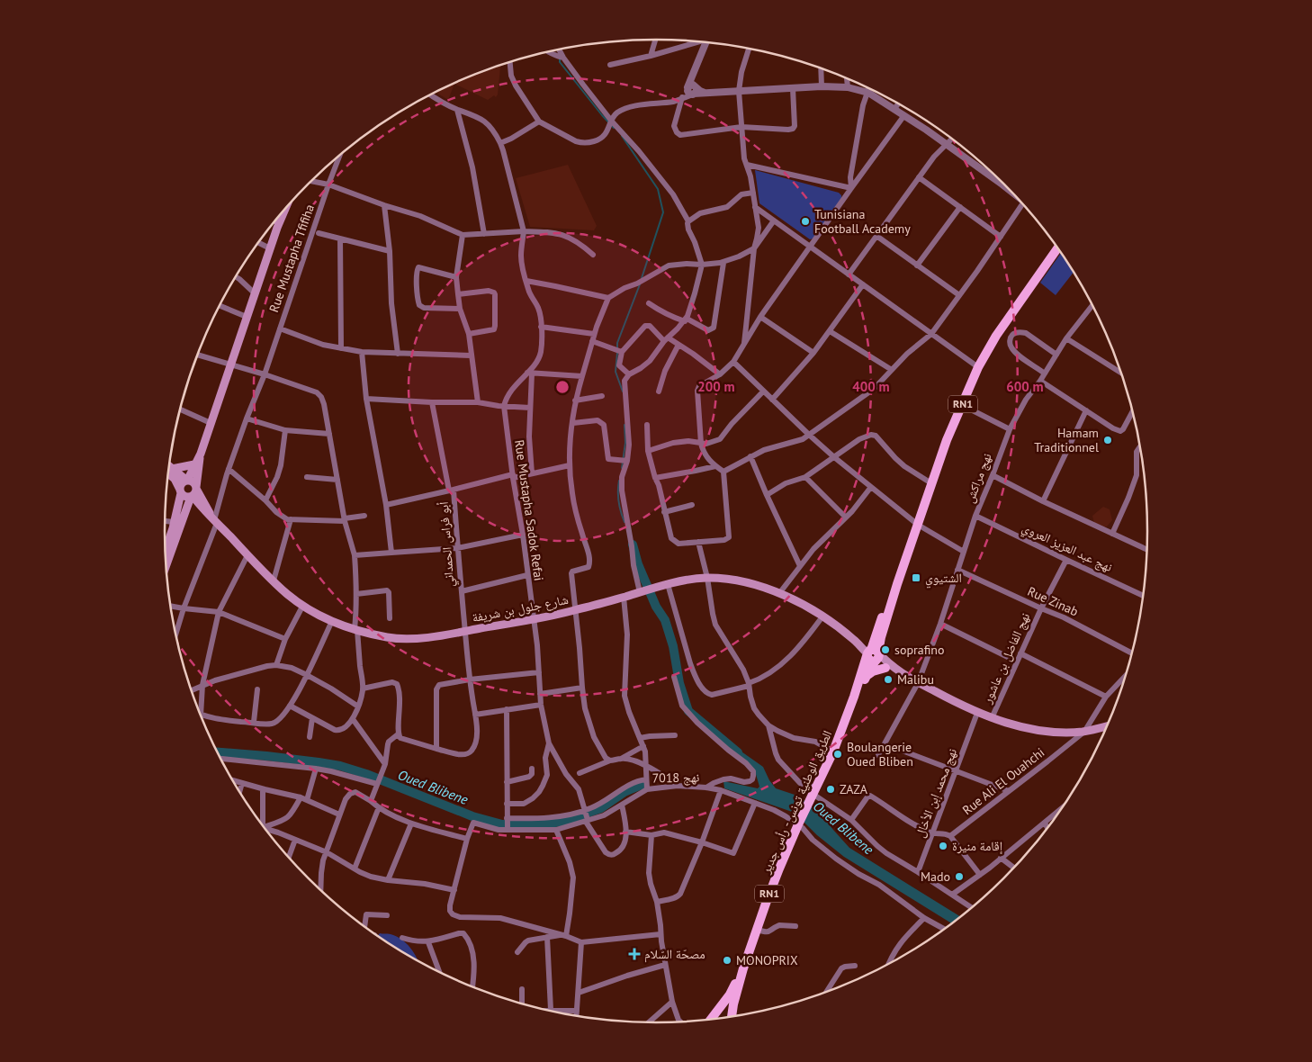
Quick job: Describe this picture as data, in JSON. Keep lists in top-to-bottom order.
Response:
{
  "streets": {
    "main road": ["RN1", "شارع جلول بن شريفة", "الطريق الوطنية تونس - رأس جدير"],
    "street": [
      "Rue Mustapha Tfifiha",
      "نهج مراكش",
      "Rue Mustapha Sadok Refai",
      "أبو فراس الحمداني",
      "نهج عبد العزيز العروي",
      "Rue Zinab",
      "نهج الفاضل بن عاشور",
      "نهج 7018",
      "Rue Ali El Ouahchi",
      "نهج محمد إبن الأخال"
    ]
  },
  "crossings": [
    ["نهج مراكش", "نهج عبد العزيز العروي"],
    ["نهج مراكش", "Rue Zinab"],
    ["Rue Mustapha Sadok Refai", "أبو فراس الحمداني"],
    ["Rue Mustapha Sadok Refai", "شارع جلول بن شريفة"],
    ["أبو فراس الحمداني", "شارع جلول بن شريفة"],
    ["نهج عبد العزيز العروي", "نهج الفاضل بن عاشور"],
    ["Rue Zinab", "نهج الفاضل بن عاشور"],
    ["شارع جلول بن شريفة", "الطريق الوطنية تونس - رأس جدير"],
    ["نهج 7018", "الطريق الوطنية تونس - رأس جدير"]
  ],
  "water": ["Oued Blibene"],
  "places": {
    "other": [
      "Tunisiana Football Academy",
      "Hamam Traditionnel",
      "soprafino",
      "Malibu",
      "Boulangerie Oued Bliben",
      "ZAZA",
      "إقامة منيرة",
      "Mado",
      "MONOPRIX"
    ],
    "transit": ["الشتيوي"],
    "health": ["مصحّة السّلام"]
  },
  "rings": ["200 m", "400 m", "600 m"]
}
